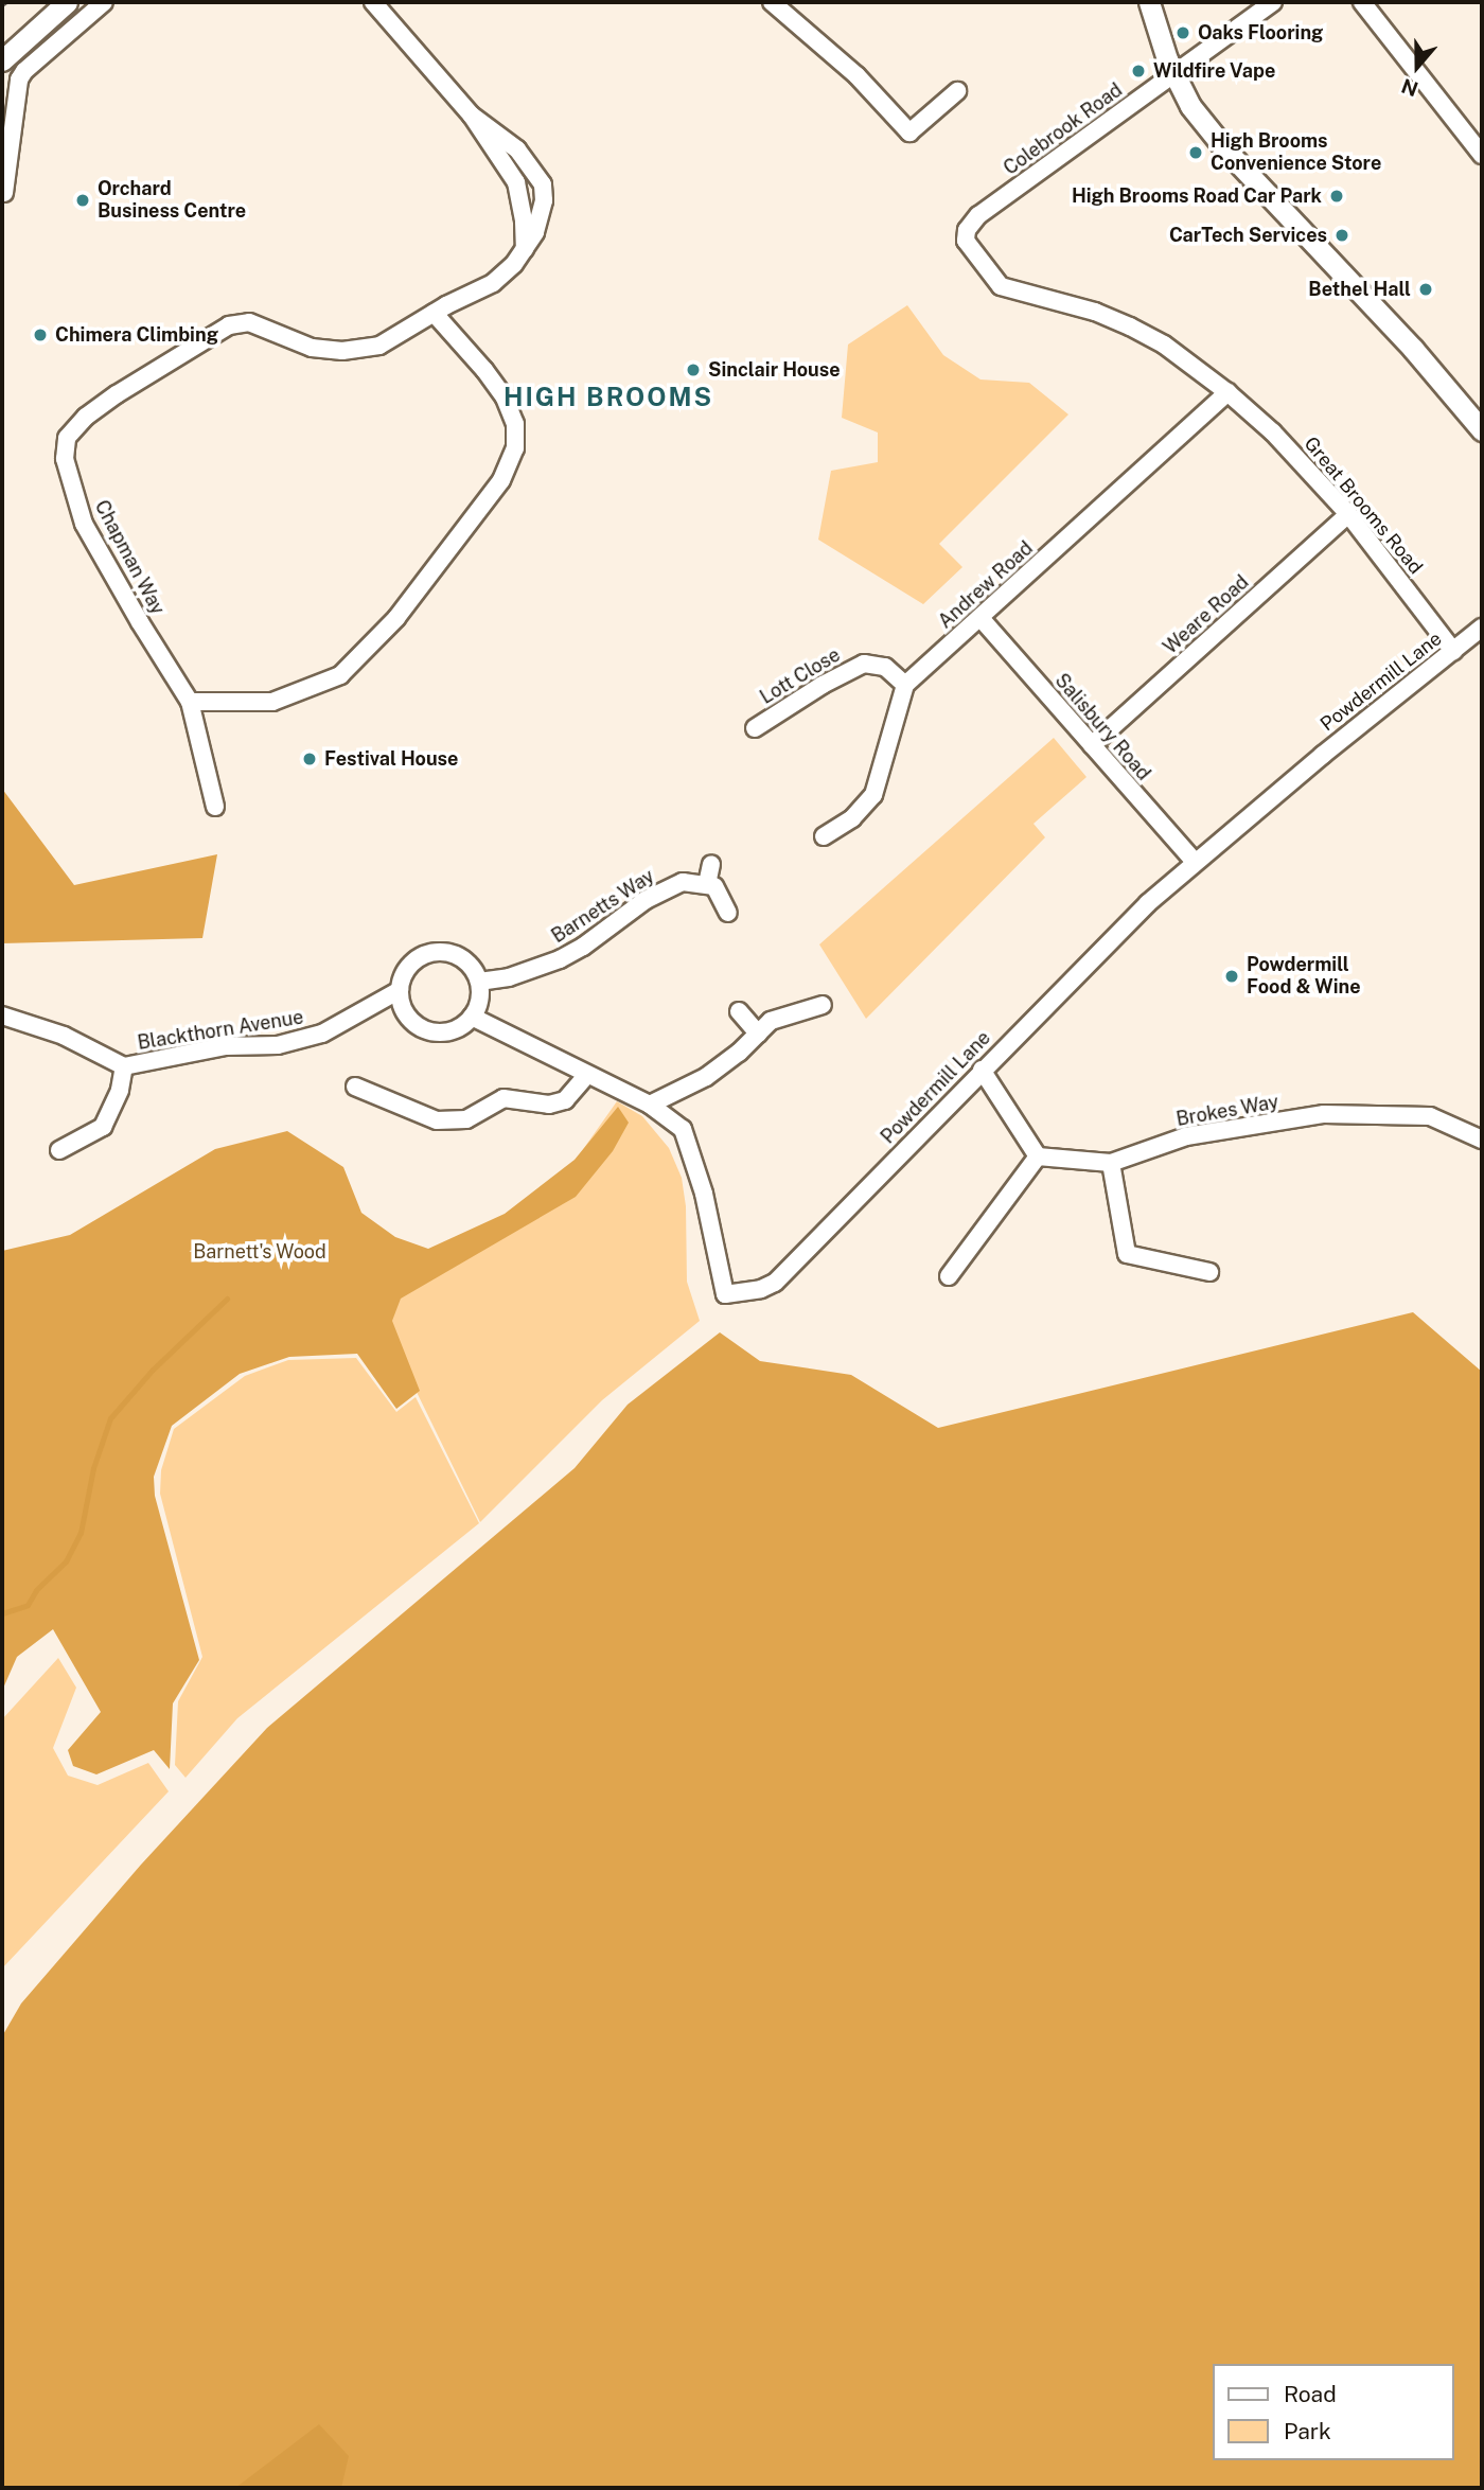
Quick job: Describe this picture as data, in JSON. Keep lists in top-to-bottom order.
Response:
{
  "streets": {
    "street": [
      "Colebrook Road",
      "Great Brooms Road",
      "Chapman Way",
      "Andrew Road",
      "Weare Road",
      "Lott Close",
      "Powdermill Lane",
      "Salisbury Road",
      "Barnetts Way",
      "Blackthorn Avenue",
      "Brokes Way"
    ]
  },
  "crossings": [
    ["Colebrook Road", "Great Brooms Road"],
    ["Great Brooms Road", "Andrew Road"],
    ["Great Brooms Road", "Weare Road"],
    ["Great Brooms Road", "Powdermill Lane"],
    ["Andrew Road", "Lott Close"],
    ["Andrew Road", "Salisbury Road"],
    ["Weare Road", "Salisbury Road"],
    ["Powdermill Lane", "Salisbury Road"],
    ["Powdermill Lane", "Barnetts Way"],
    ["Powdermill Lane", "Blackthorn Avenue"],
    ["Barnetts Way", "Blackthorn Avenue"]
  ],
  "districts": ["HIGH BROOMS"],
  "parks": ["Barnett's Wood"],
  "places": [
    "Oaks Flooring",
    "Wildfire Vape",
    "High Brooms Convenience Store",
    "High Brooms Road Car Park",
    "Orchard Business Centre",
    "CarTech Services",
    "Bethel Hall",
    "Chimera Climbing",
    "Sinclair House",
    "Festival House",
    "Powdermill Food & Wine"
  ],
  "legend": ["Road", "Park"],
  "north": "bottom"
}
